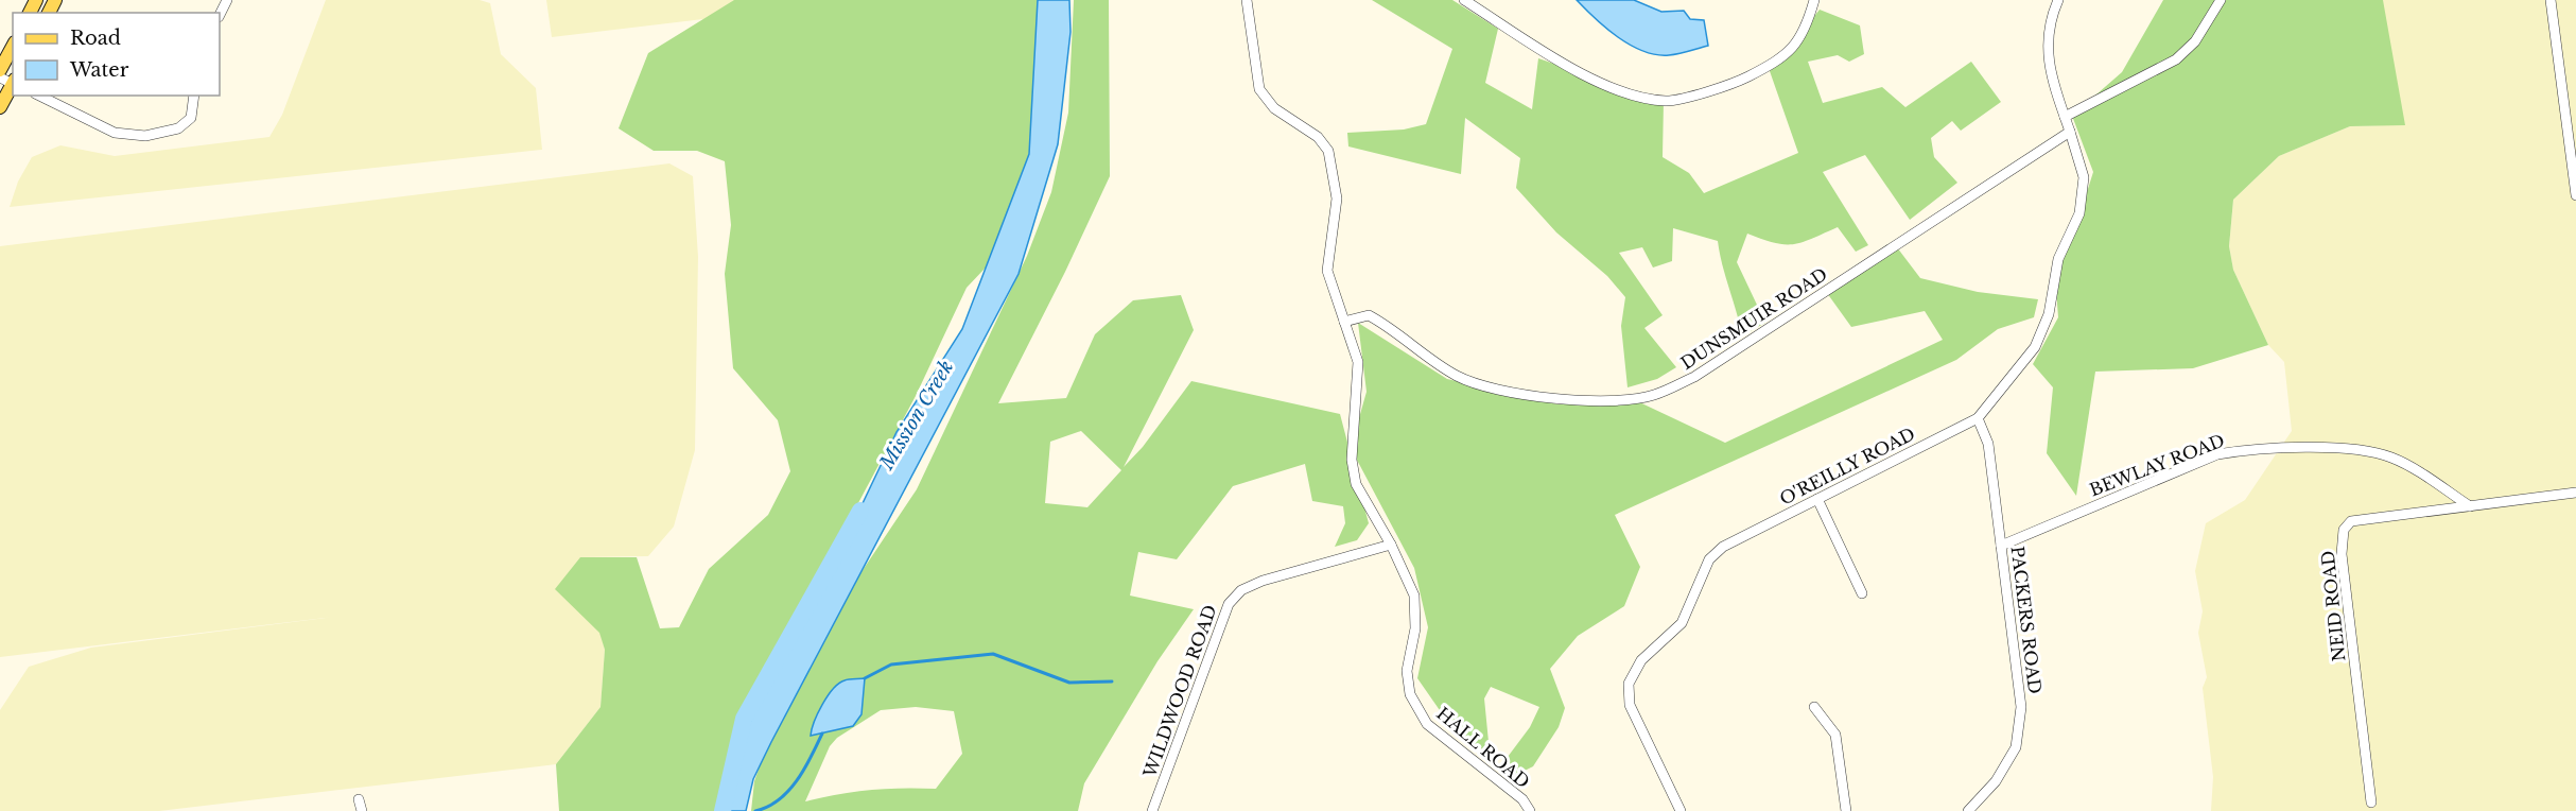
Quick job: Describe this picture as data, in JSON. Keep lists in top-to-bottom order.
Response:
{
  "streets": {
    "street": [
      "DUNSMUIR ROAD",
      "BEWLAY ROAD",
      "O'REILLY ROAD",
      "NEID ROAD",
      "PACKERS ROAD",
      "WILDWOOD ROAD",
      "HALL ROAD"
    ]
  },
  "crossings": [
    ["DUNSMUIR ROAD", "O'REILLY ROAD"],
    ["DUNSMUIR ROAD", "HALL ROAD"],
    ["BEWLAY ROAD", "NEID ROAD"],
    ["BEWLAY ROAD", "PACKERS ROAD"],
    ["O'REILLY ROAD", "PACKERS ROAD"],
    ["WILDWOOD ROAD", "HALL ROAD"]
  ],
  "water": ["Mission Creek"],
  "legend": ["Road", "Water"]
}
